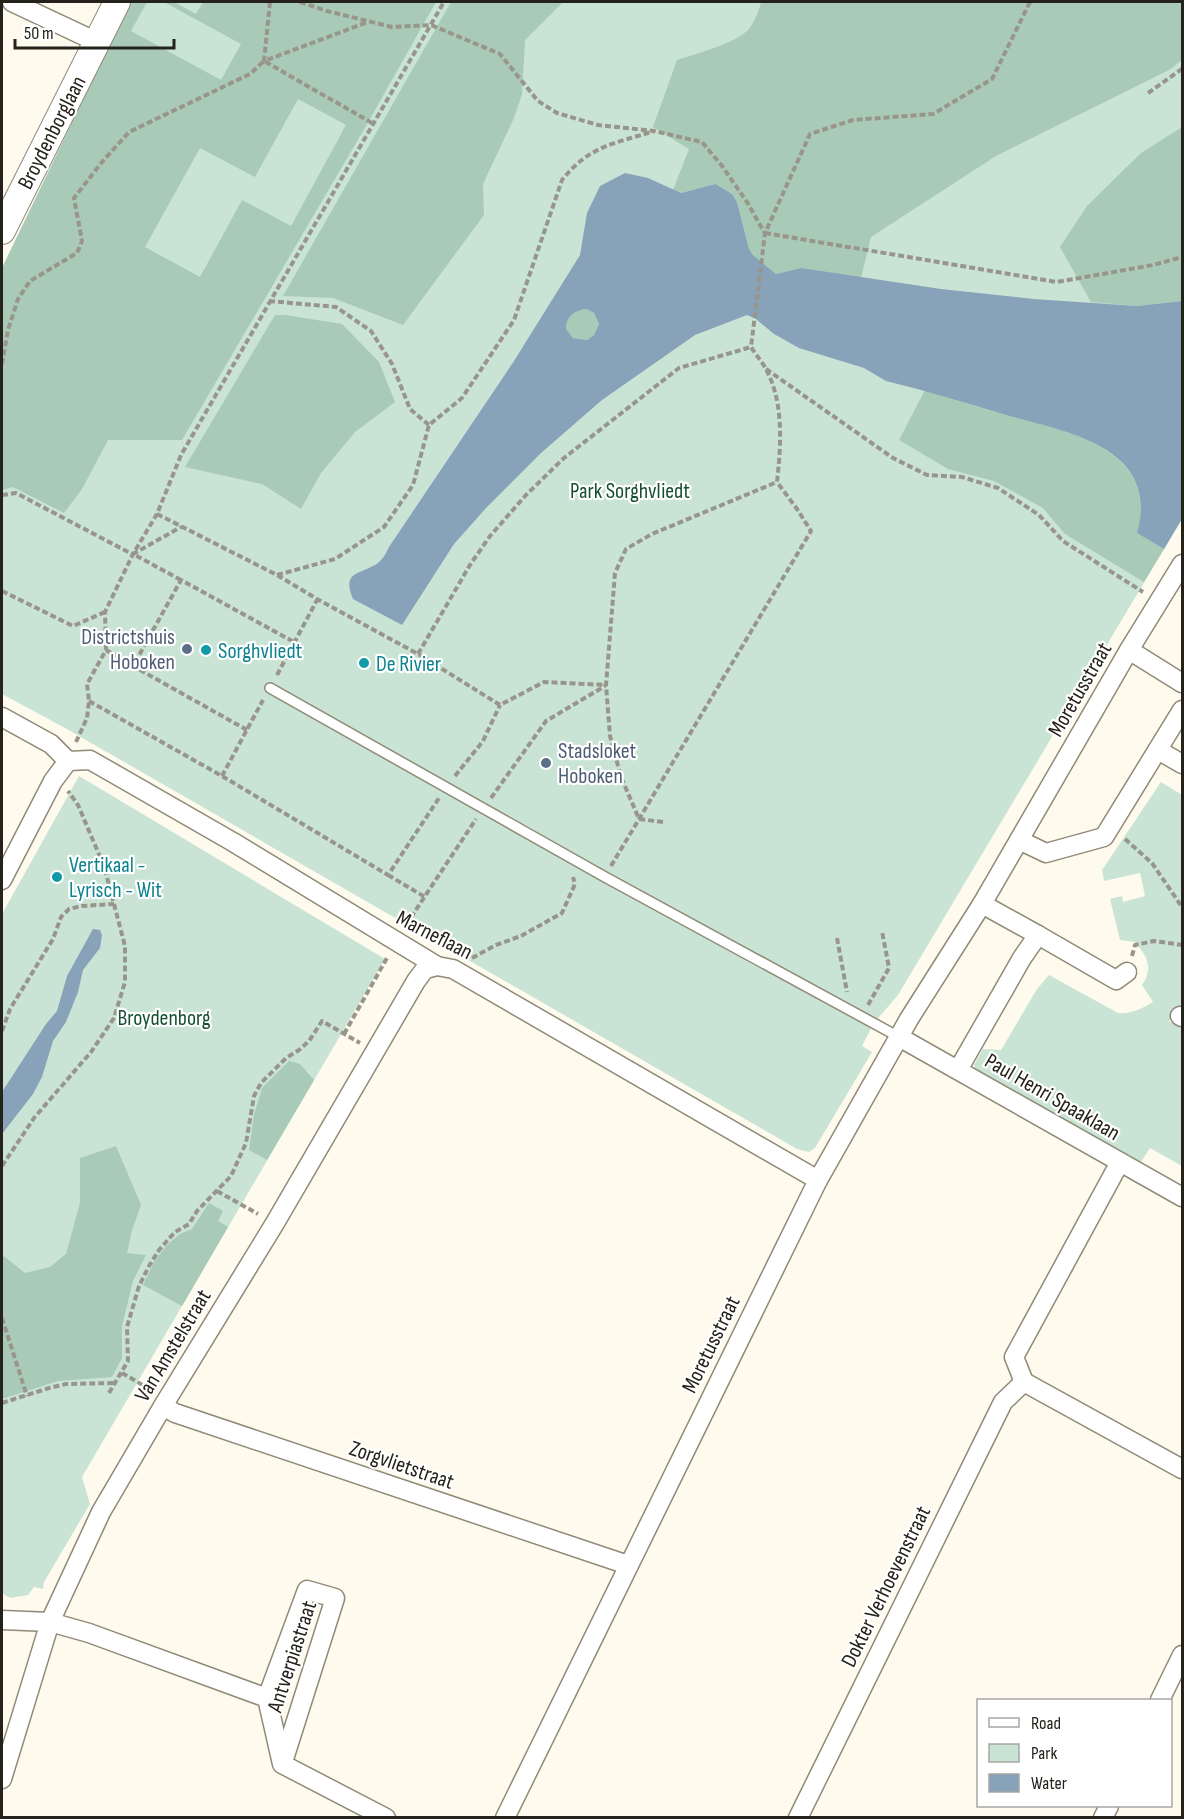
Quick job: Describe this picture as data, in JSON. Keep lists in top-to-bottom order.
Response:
{
  "streets": {
    "street": [
      "Broydenborglaan",
      "Moretusstraat",
      "Marneflaan",
      "Paul Henri Spaaklaan",
      "Van Amstelstraat",
      "Zorgvlietstraat",
      "Dokter Verhoevenstraat",
      "Antverpiastraat"
    ]
  },
  "crossings": [
    ["Moretusstraat", "Marneflaan"],
    ["Moretusstraat", "Paul Henri Spaaklaan"],
    ["Moretusstraat", "Zorgvlietstraat"],
    ["Marneflaan", "Van Amstelstraat"],
    ["Van Amstelstraat", "Zorgvlietstraat"],
    ["Van Amstelstraat", "Antverpiastraat"]
  ],
  "parks": ["Park Sorghvliedt", "Broydenborg"],
  "places": [
    "Districtshuis Hoboken",
    "Sorghvliedt",
    "De Rivier",
    "Stadsloket Hoboken",
    "Vertikaal - Lyrisch - Wit"
  ],
  "legend": ["Road", "Park", "Water"],
  "scale_bar": "50 m"
}
